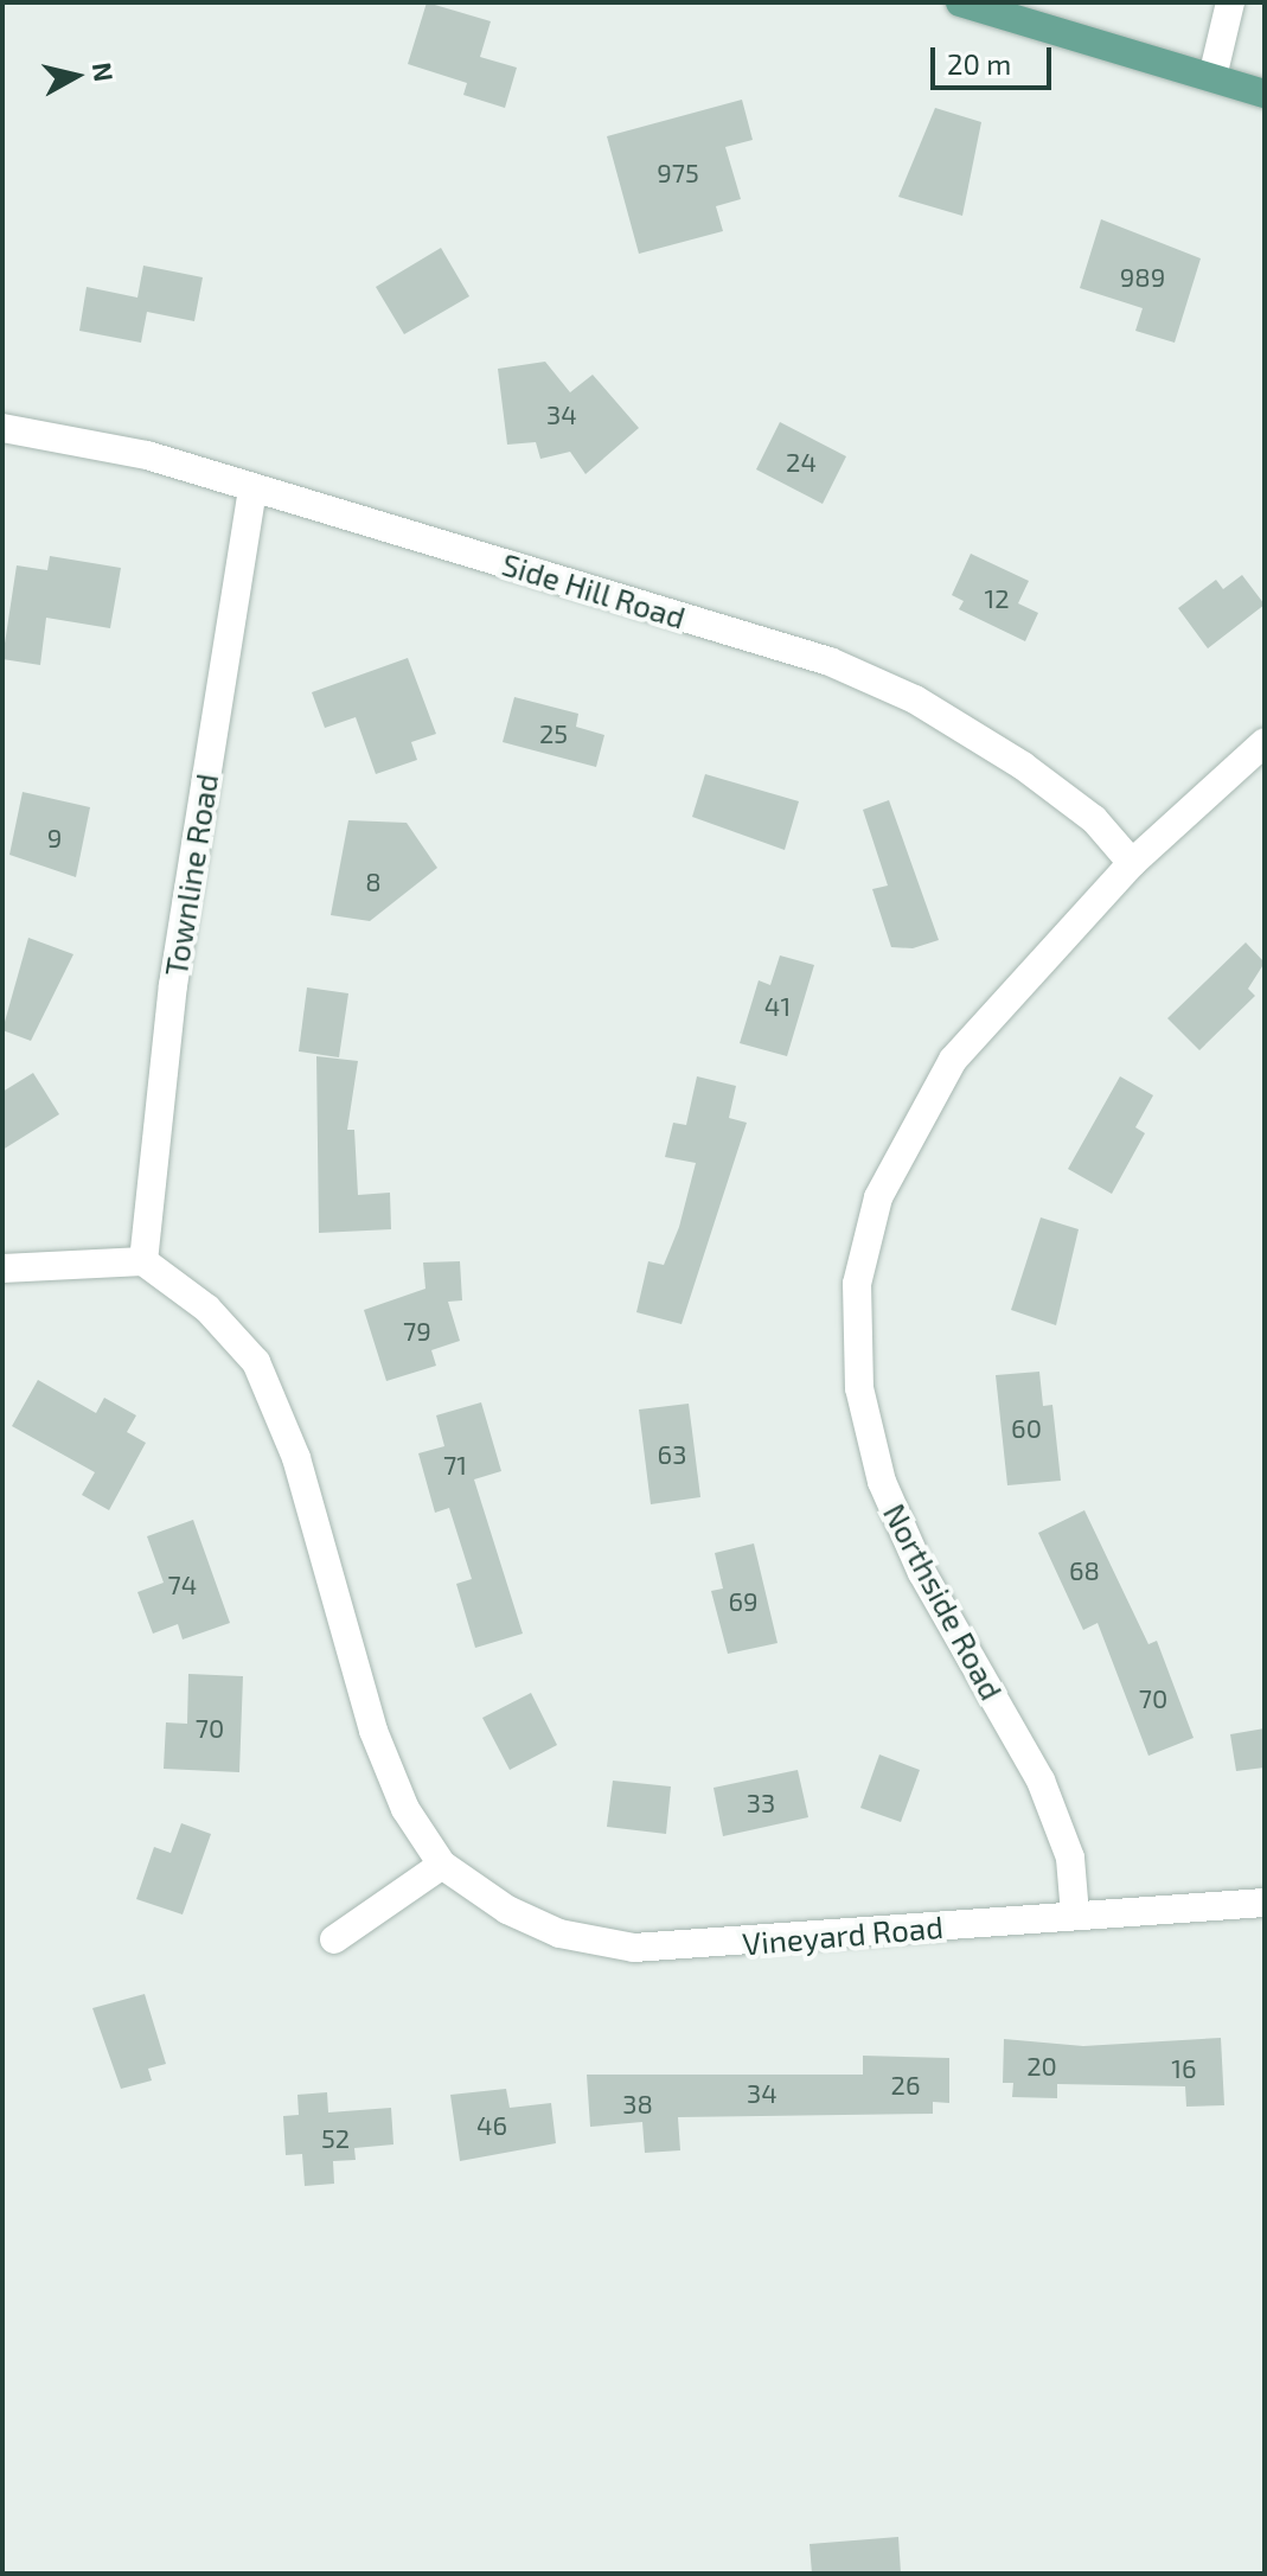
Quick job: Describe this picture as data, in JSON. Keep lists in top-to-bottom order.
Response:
{
  "streets": {
    "street": [
      "Side Hill Road",
      "Townline Road",
      "Northside Road",
      "Vineyard Road"
    ]
  },
  "crossings": [
    ["Side Hill Road", "Townline Road"],
    ["Side Hill Road", "Northside Road"],
    ["Townline Road", "Vineyard Road"],
    ["Northside Road", "Vineyard Road"]
  ],
  "house_numbers": [
    "975",
    "989",
    "34",
    "24",
    "12",
    "25",
    "9",
    "8",
    "41",
    "79",
    "60",
    "63",
    "71",
    "68",
    "74",
    "69",
    "70",
    "70",
    "33",
    "20",
    "16",
    "26",
    "34",
    "38",
    "46",
    "52"
  ],
  "scale_bar": "20 m",
  "north": "right"
}
